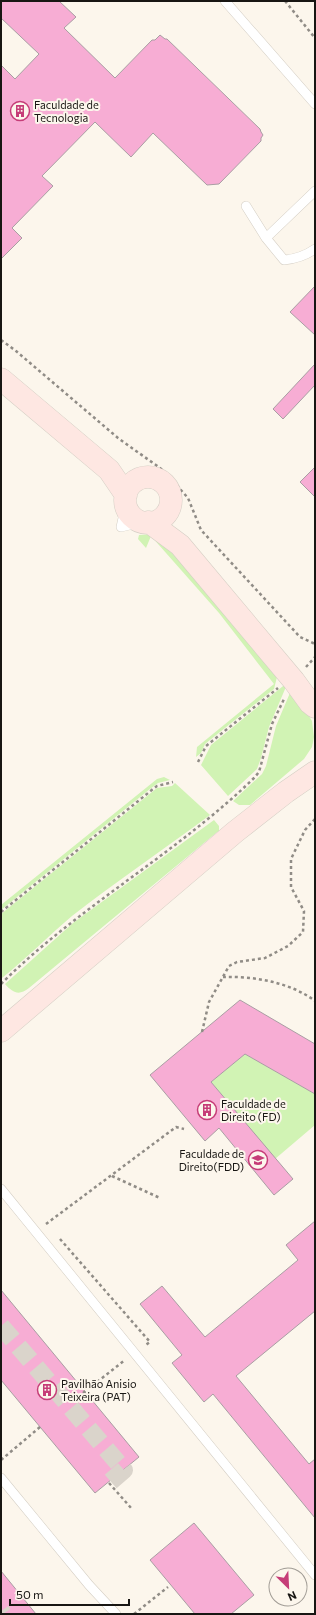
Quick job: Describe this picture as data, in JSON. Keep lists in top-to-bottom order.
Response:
{
  "places": {
    "building": ["Faculdade de Tecnologia", "Faculdade de Direito (FD)", "Pavilhão Anisio Teixeira (PAT)"],
    "school or university": ["Faculdade de Direito(FDD)"]
  },
  "scale_bar": "50 m",
  "north": "bottom right"
}
